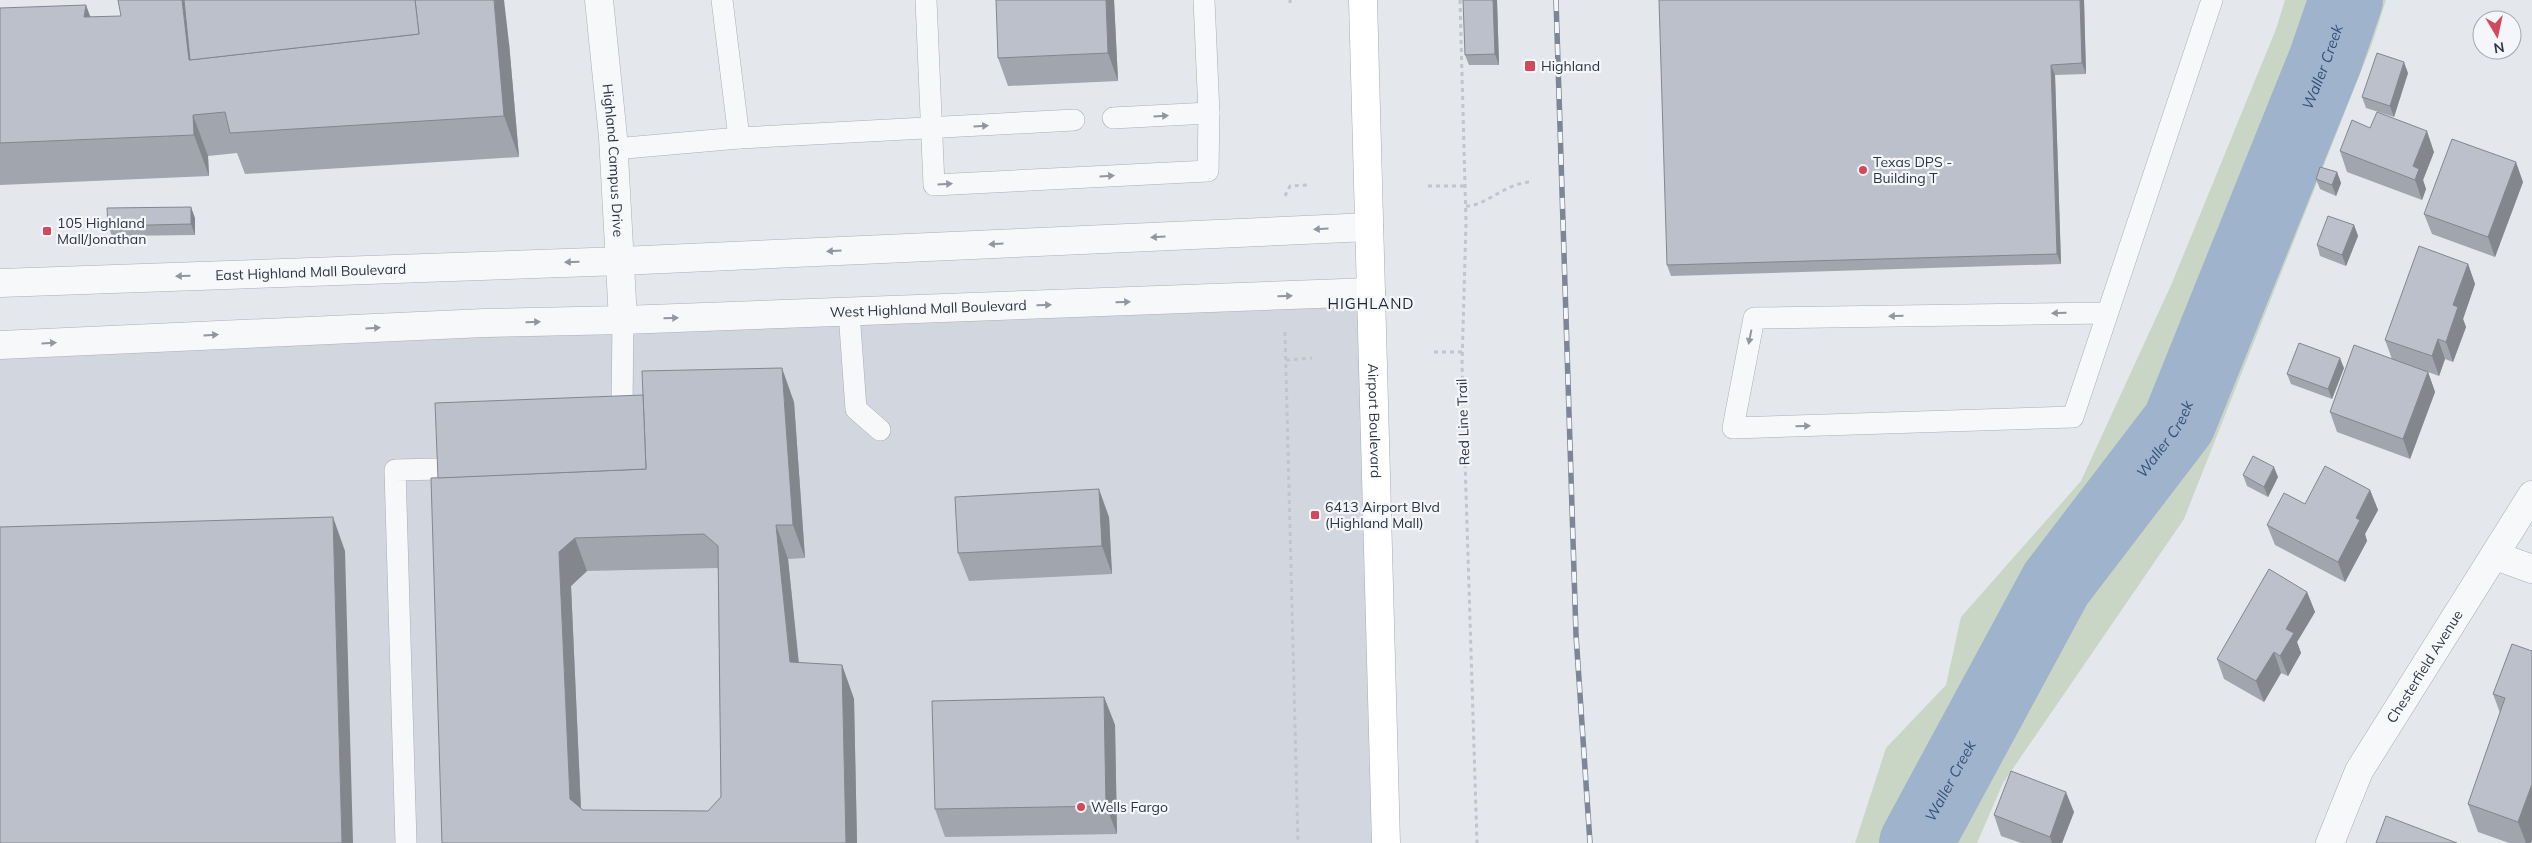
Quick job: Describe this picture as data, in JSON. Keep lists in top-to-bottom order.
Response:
{
  "streets": {
    "main road": ["Airport Boulevard"],
    "street": [
      "Highland Campus Drive",
      "East Highland Mall Boulevard",
      "West Highland Mall Boulevard",
      "Chesterfield Avenue"
    ],
    "path": ["Red Line Trail"]
  },
  "crossings": [
    ["Highland Campus Drive", "East Highland Mall Boulevard"],
    ["Highland Campus Drive", "West Highland Mall Boulevard"],
    ["West Highland Mall Boulevard", "Airport Boulevard"]
  ],
  "one_way": ["East Highland Mall Boulevard"],
  "districts": ["HIGHLAND"],
  "water": ["Waller Creek"],
  "places": {
    "transit": ["Highland", "105 Highland Mall/Jonathan", "6413 Airport Blvd (Highland Mall)"],
    "other": ["Texas DPS - Building T", "Wells Fargo"]
  },
  "north": "bottom"
}
